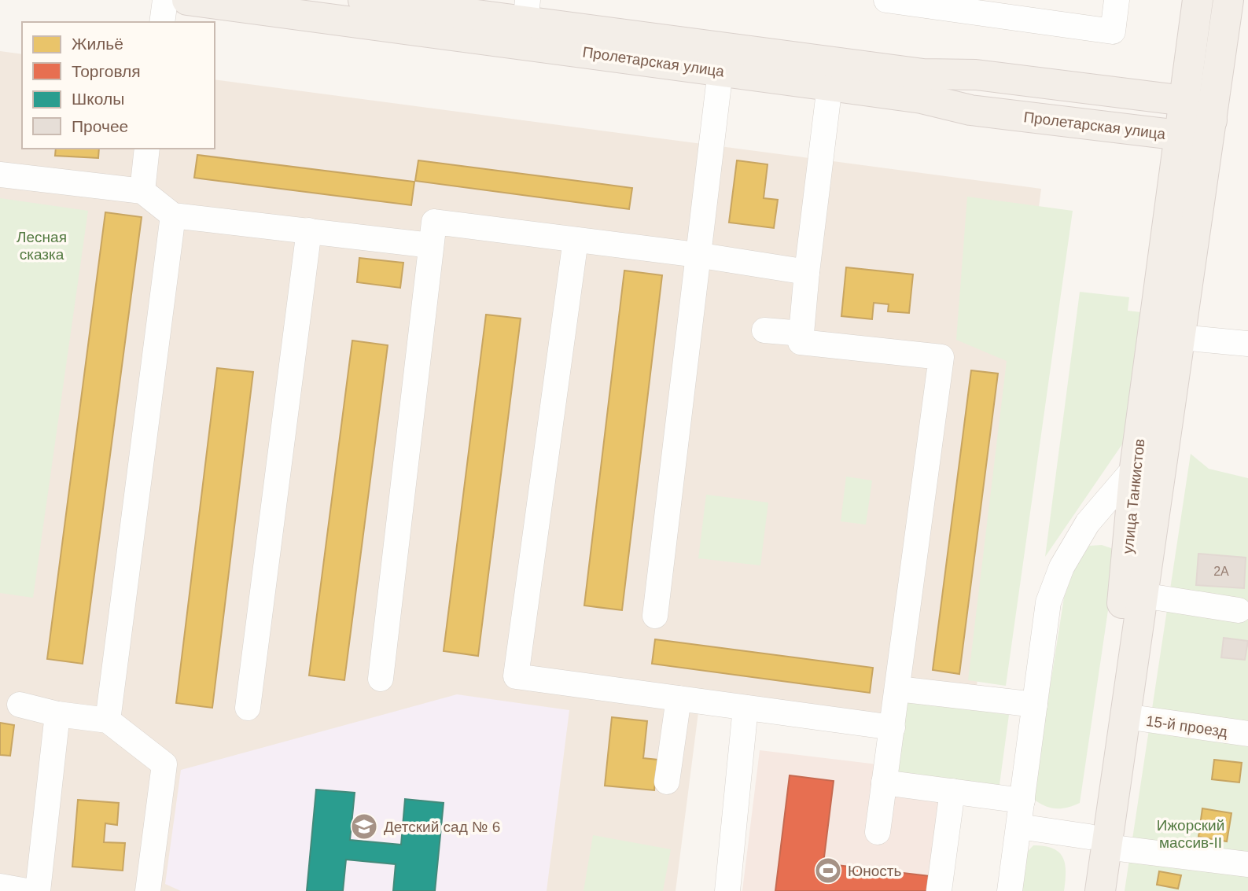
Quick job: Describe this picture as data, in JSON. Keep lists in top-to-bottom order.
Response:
{
  "streets": {
    "main road": ["Пролетарская улица", "улица Танкистов"],
    "street": ["15-й проезд"]
  },
  "crossings": [
    ["Пролетарская улица", "улица Танкистов"],
    ["улица Танкистов", "15-й проезд"]
  ],
  "parks": ["Лесная сказка", "Ижорский массив-II"],
  "places": {
    "school or university": ["Детский сад № 6"],
    "sports": ["Юность"]
  },
  "house_numbers": ["2А"],
  "legend": [
    "Жильё",
    "Торговля",
    "Школы",
    "Прочее"
  ]
}
